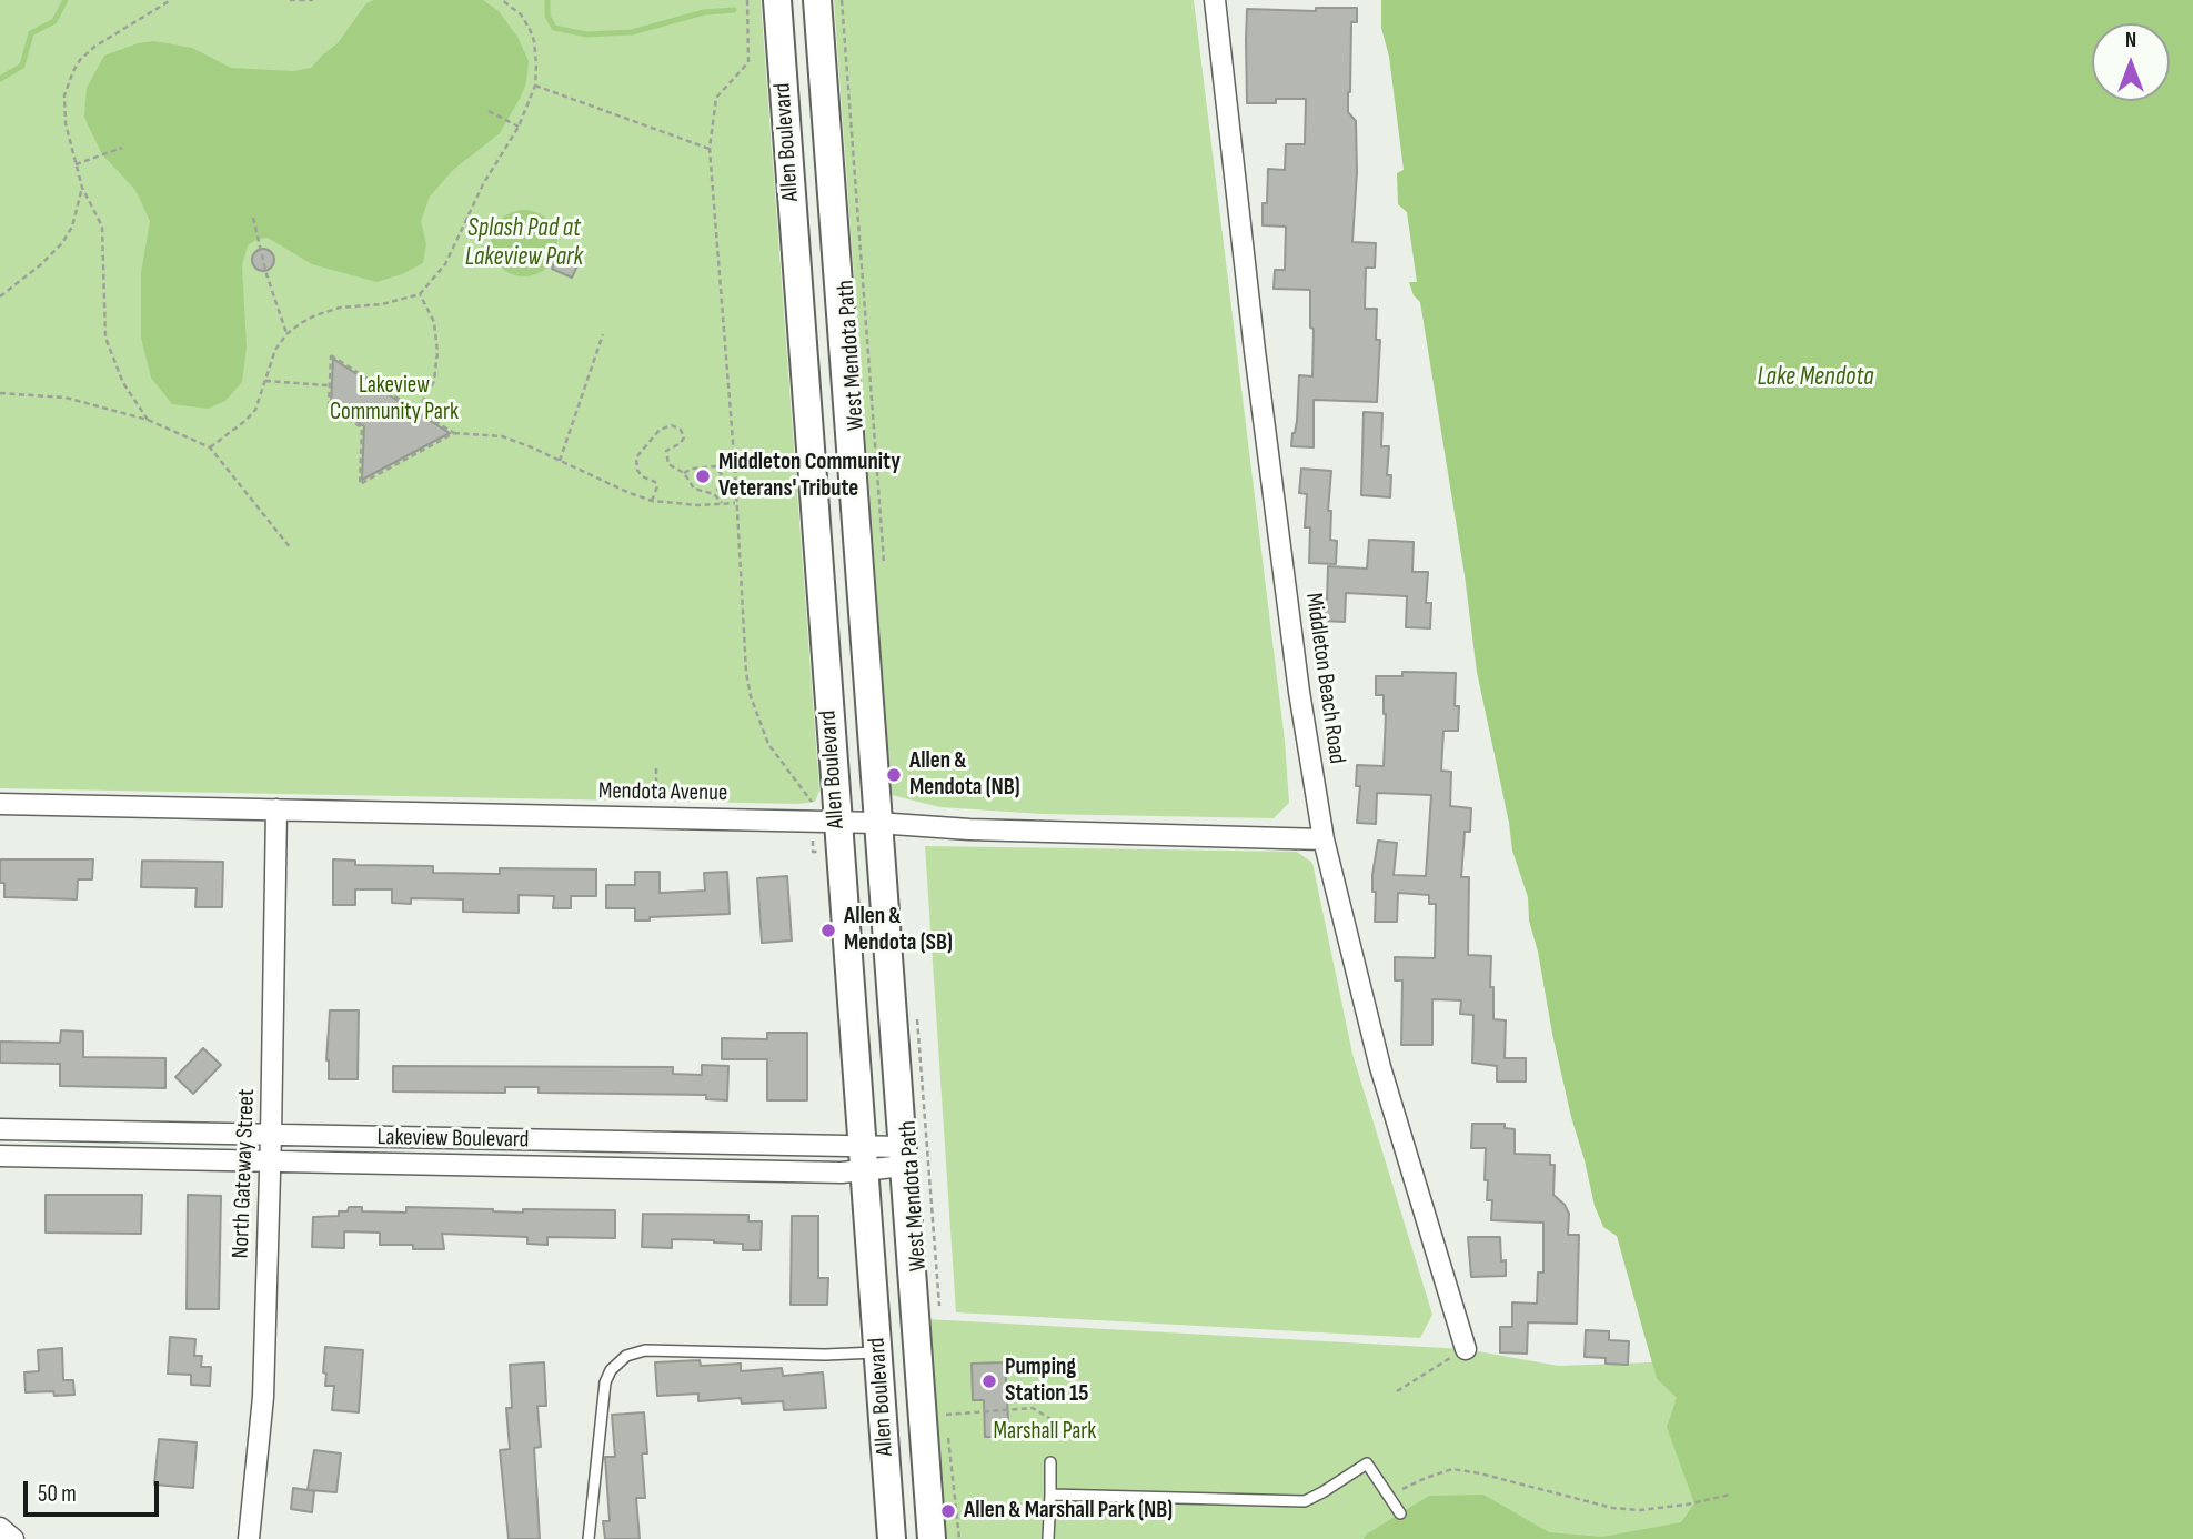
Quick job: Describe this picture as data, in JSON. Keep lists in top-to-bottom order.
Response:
{
  "streets": {
    "main road": ["Allen Boulevard"],
    "street": [
      "Middleton Beach Road",
      "Mendota Avenue",
      "Lakeview Boulevard",
      "North Gateway Street"
    ],
    "path": ["West Mendota Path"]
  },
  "crossings": [
    ["Allen Boulevard", "Mendota Avenue"],
    ["Allen Boulevard", "Lakeview Boulevard"],
    ["Middleton Beach Road", "Mendota Avenue"],
    ["Mendota Avenue", "North Gateway Street"],
    ["Lakeview Boulevard", "North Gateway Street"]
  ],
  "water": ["Splash Pad at Lakeview Park", "Lake Mendota"],
  "parks": ["Lakeview Community Park", "Marshall Park"],
  "places": [
    "Middleton Community Veterans' Tribute",
    "Allen & Mendota (NB)",
    "Allen & Mendota (SB)",
    "Pumping Station 15",
    "Allen & Marshall Park (NB)"
  ],
  "scale_bar": "50 m",
  "north": "top"
}
